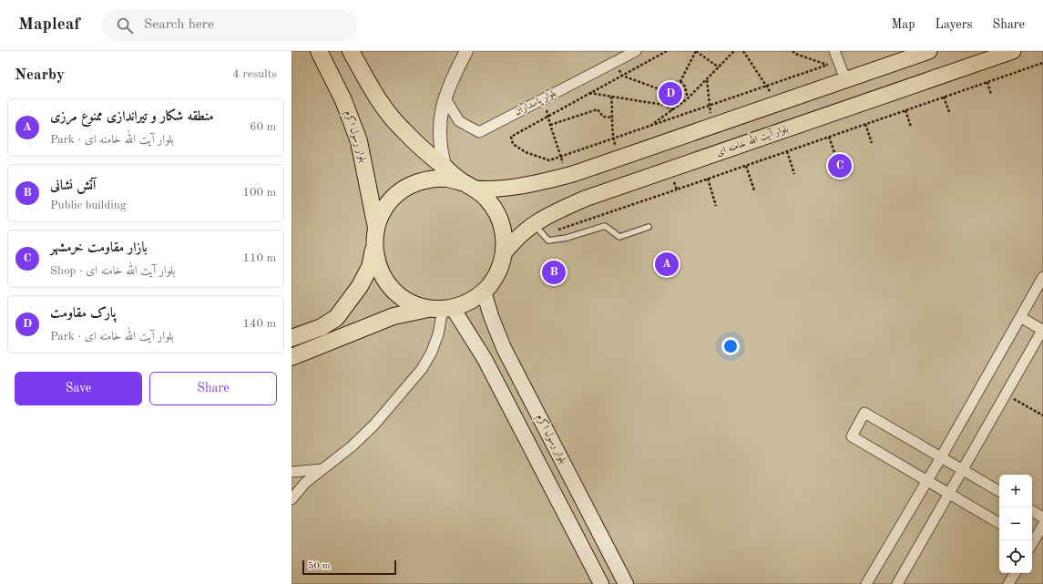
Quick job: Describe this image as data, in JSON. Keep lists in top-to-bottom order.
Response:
{
  "streets": {
    "highway": ["بلوار رسول اکرم"],
    "main road": ["بلوار آیت الله خامنه ای"],
    "street": ["بلوار پاسداران"]
  },
  "crossings": [
    ["بلوار رسول اکرم", "بلوار آیت الله خامنه ای"]
  ],
  "scale_bar": "50 m",
  "page": {
    "header": "Mapleaf",
    "search": "Search here",
    "nav": ["Map", "Layers", "Share"],
    "heading": ["Nearby", "4 results"],
    "pins": [
      "D",
      "C",
      "A",
      "B"
    ],
    "list": [
      {
        "mark": "A",
        "name": "منطقه شکار و تیراندازی ممنوع مرزی",
        "note": "Park · بلوار آیت الله خامنه ای",
        "value": "60 m"
      },
      {
        "mark": "B",
        "name": "آتش نشانی",
        "note": "Public building",
        "value": "100 m"
      },
      {
        "mark": "C",
        "name": "بازار مقاومت خرمشهر",
        "note": "Shop · بلوار آیت الله خامنه ای",
        "value": "110 m"
      },
      {
        "mark": "D",
        "name": "پارک مقاومت",
        "note": "Park · بلوار آیت الله خامنه ای",
        "value": "140 m"
      }
    ],
    "buttons": ["Save", "Share"],
    "map_buttons": ["+", "−"],
    "scale": "50 m"
  }
}
